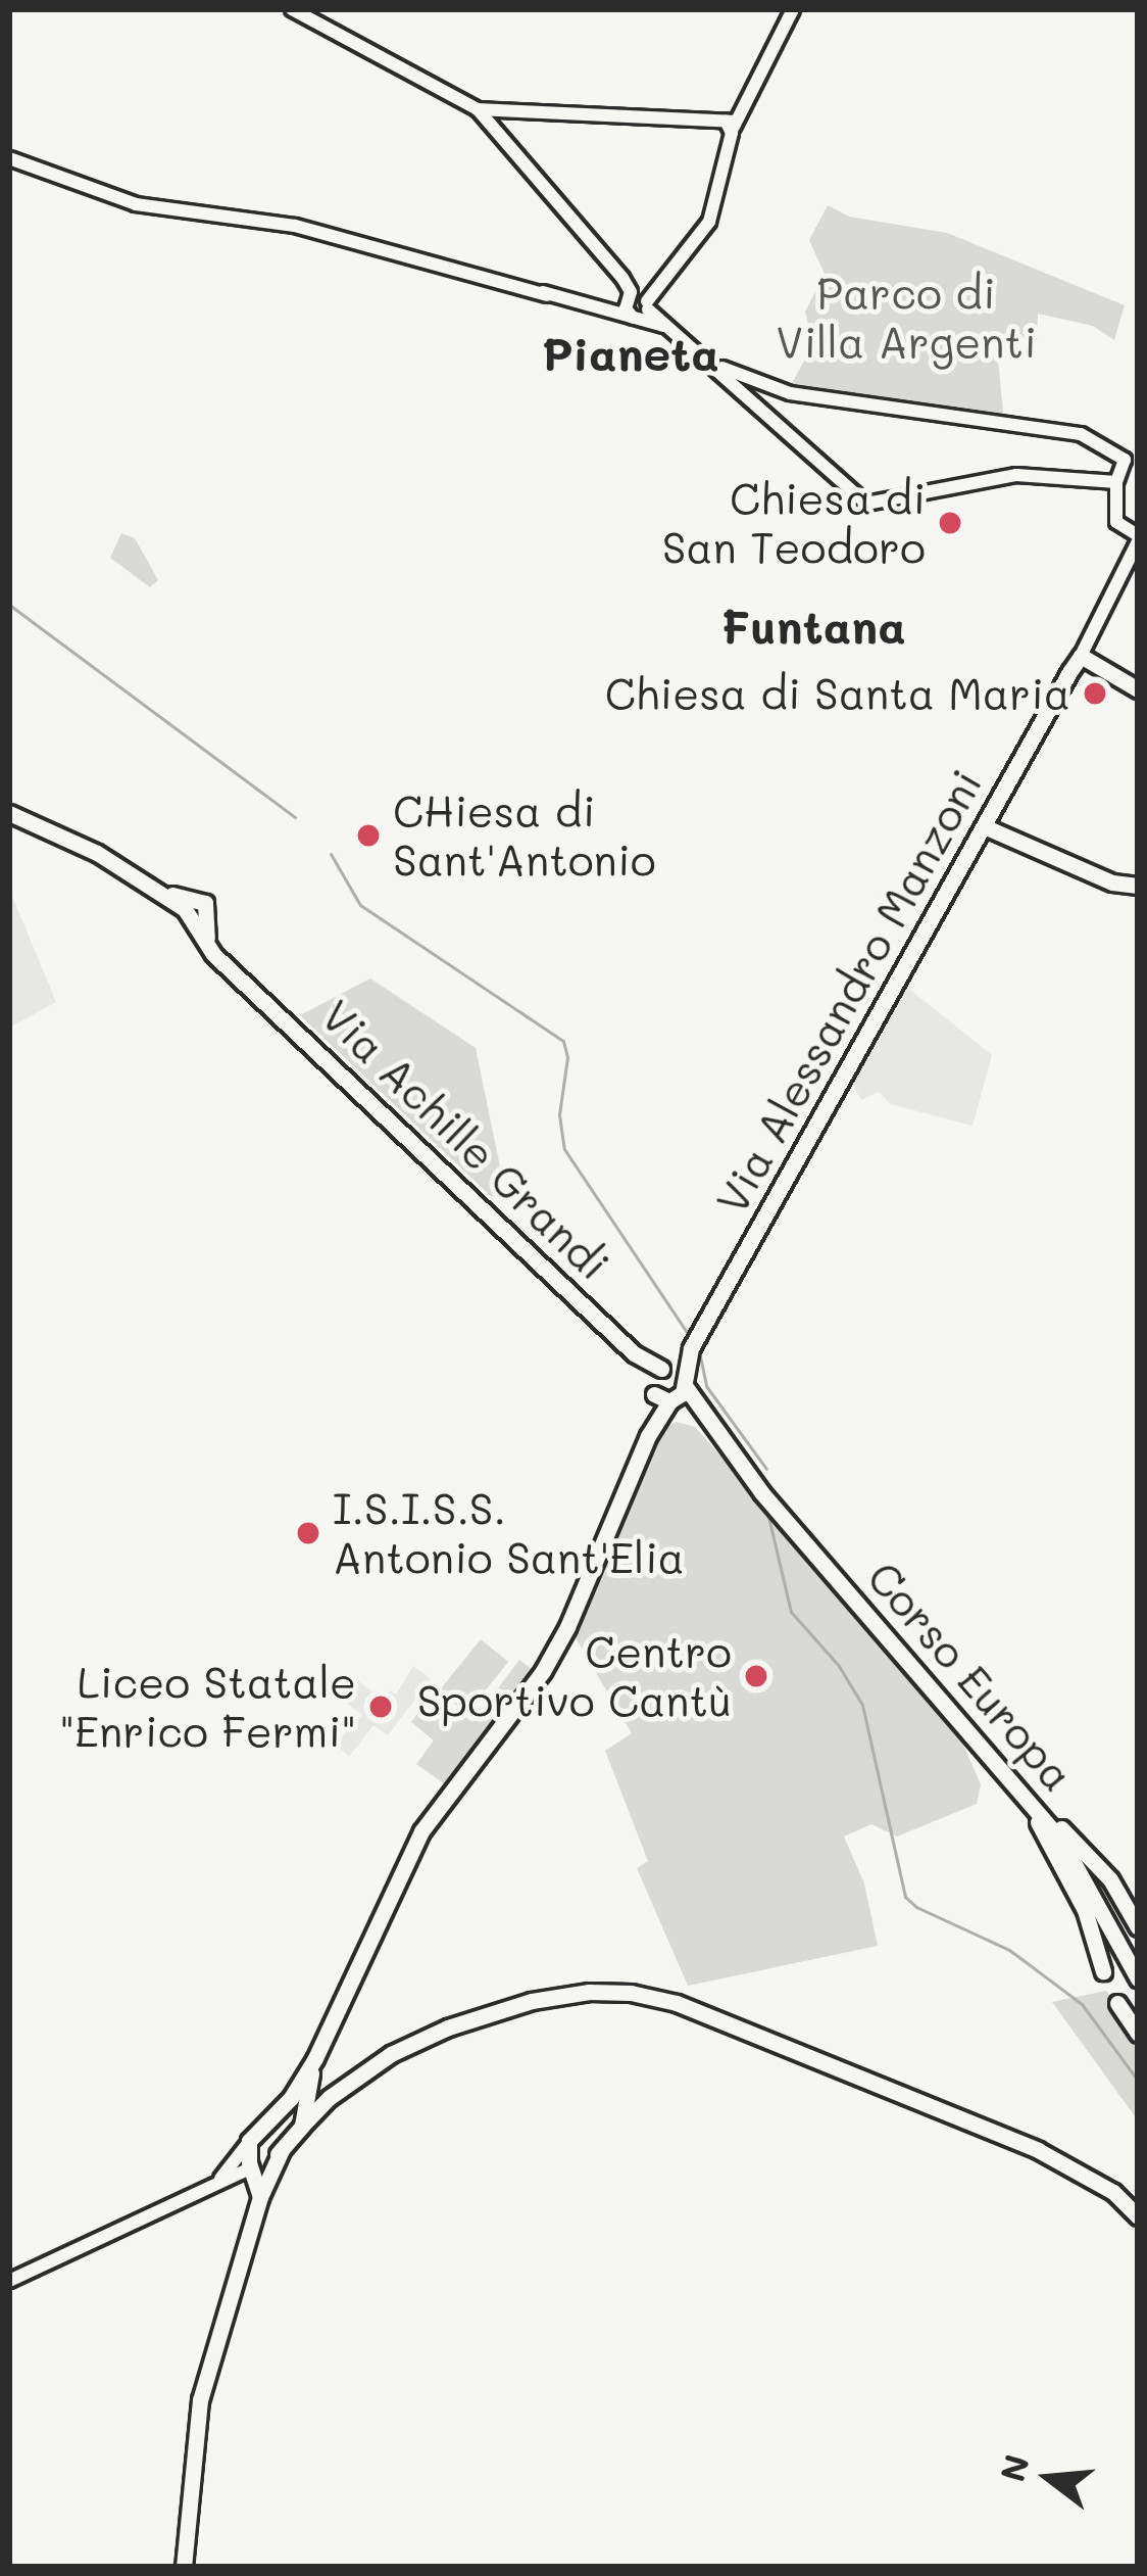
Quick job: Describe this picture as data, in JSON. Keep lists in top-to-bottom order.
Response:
{
  "streets": {
    "main road": ["Via Alessandro Manzoni", "Via Achille Grandi", "Corso Europa"]
  },
  "crossings": [
    ["Via Alessandro Manzoni", "Via Achille Grandi"],
    ["Via Alessandro Manzoni", "Corso Europa"],
    ["Via Achille Grandi", "Corso Europa"]
  ],
  "districts": ["Pianeta", "Funtana"],
  "parks": ["Parco di Villa Argenti"],
  "places": [
    "Chiesa di San Teodoro",
    "Chiesa di Santa Maria",
    "CHiesa di Sant'Antonio",
    "I.S.I.S.S. Antonio Sant'Elia",
    "Centro Sportivo Cantù",
    "Liceo Statale \"Enrico Fermi\""
  ],
  "north": "left"
}
